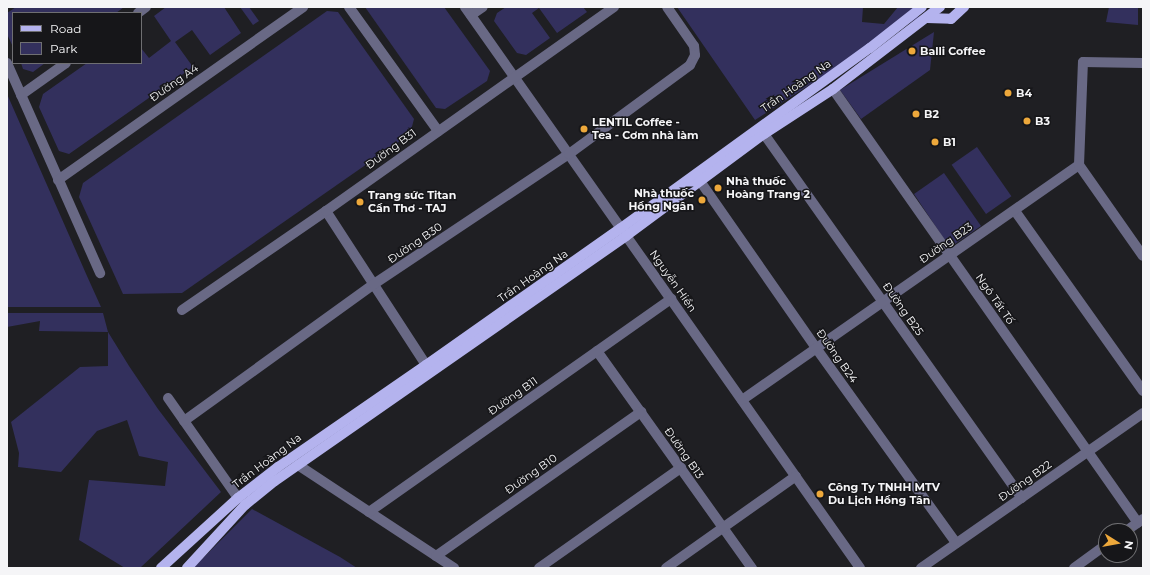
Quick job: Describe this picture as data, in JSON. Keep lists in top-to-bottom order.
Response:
{
  "streets": {
    "main road": ["Trần Hoàng Na"],
    "street": [
      "Đường A4",
      "Đường B31",
      "Đường B30",
      "Đường B23",
      "Nguyễn Hiền",
      "Ngô Tất Tố",
      "Đường B25",
      "Đường B24",
      "Đường B11",
      "Đường B13",
      "Đường B10",
      "Đường B22"
    ]
  },
  "crossings": [
    ["Trần Hoàng Na", "Nguyễn Hiền"],
    ["Trần Hoàng Na", "Ngô Tất Tố"],
    ["Trần Hoàng Na", "Đường B25"],
    ["Trần Hoàng Na", "Đường B24"],
    ["Đường B31", "Nguyễn Hiền"],
    ["Đường B30", "Nguyễn Hiền"],
    ["Đường B23", "Nguyễn Hiền"],
    ["Đường B23", "Ngô Tất Tố"],
    ["Đường B23", "Đường B25"],
    ["Đường B23", "Đường B24"],
    ["Nguyễn Hiền", "Đường B11"],
    ["Ngô Tất Tố", "Đường B22"],
    ["Đường B25", "Đường B22"],
    ["Đường B24", "Đường B22"],
    ["Đường B11", "Đường B13"],
    ["Đường B13", "Đường B10"]
  ],
  "places": [
    "Balli Coffee",
    "B4",
    "B2",
    "B3",
    "LENTIL Coffee - Tea - Cơm nhà làm",
    "B1",
    "Nhà thuốc Hoàng Trang 2",
    "Nhà thuốc Hồng Ngân",
    "Trang sức Titan Cần Thơ - TAJ",
    "Công Ty TNHH MTV Du Lịch Hồng Tân"
  ],
  "legend": ["Road", "Park"],
  "north": "right"
}
